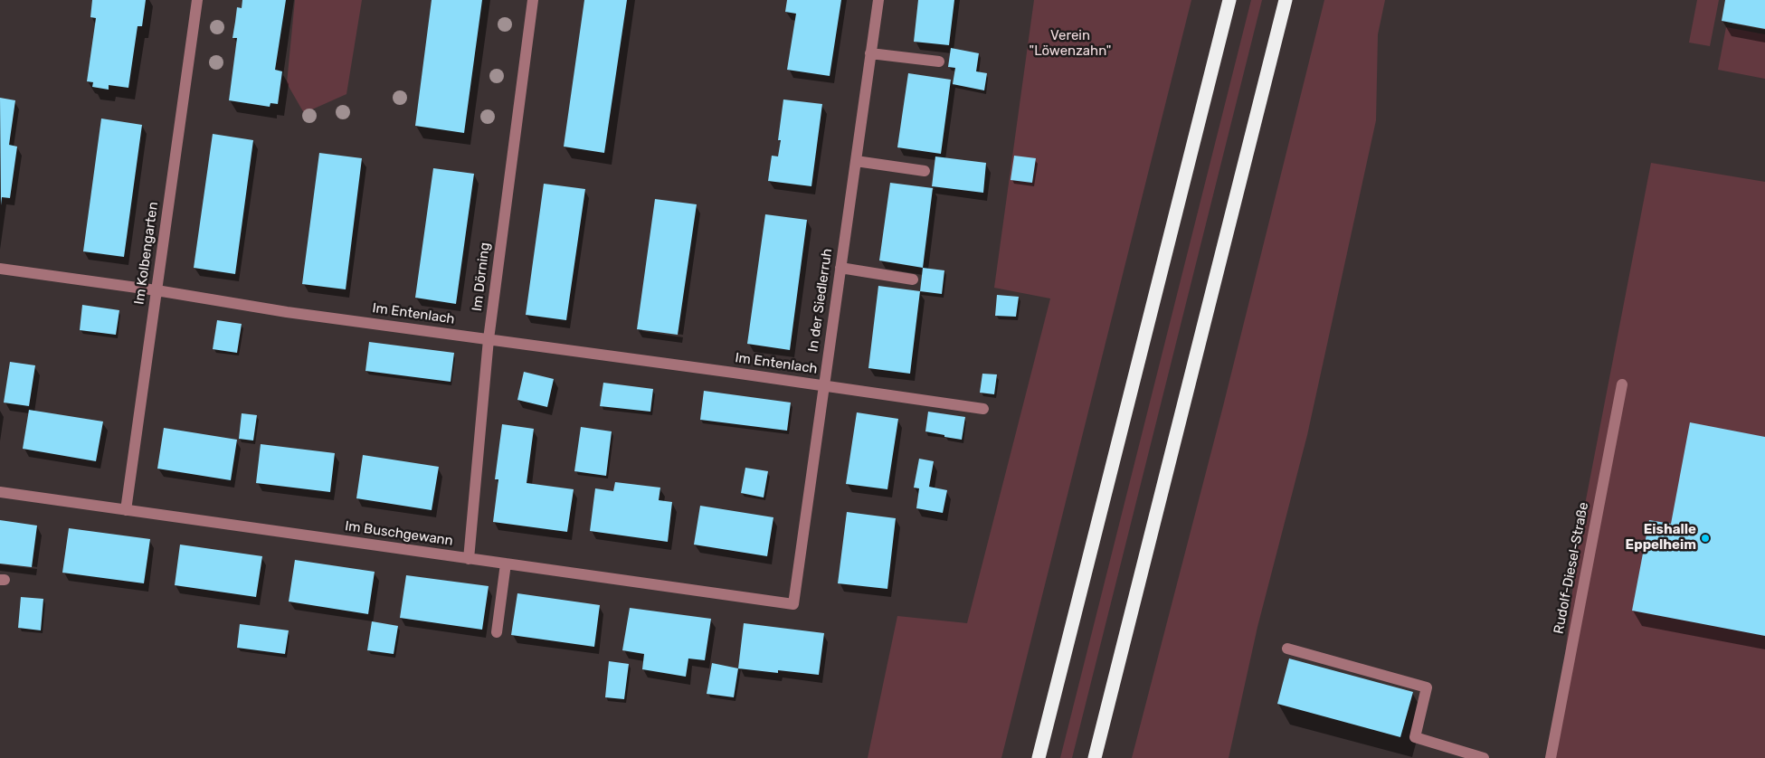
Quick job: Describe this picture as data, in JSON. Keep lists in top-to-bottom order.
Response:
{
  "streets": {
    "street": [
      "Im Kolbengarten",
      "Im Dörning",
      "In der Siedlerruh",
      "Im Entenlach",
      "Im Buschgewann",
      "Rudolf-Diesel-Straße"
    ]
  },
  "crossings": [
    ["Im Kolbengarten", "Im Entenlach"],
    ["Im Kolbengarten", "Im Buschgewann"],
    ["Im Dörning", "Im Entenlach"],
    ["Im Dörning", "Im Buschgewann"],
    ["In der Siedlerruh", "Im Entenlach"],
    ["In der Siedlerruh", "Im Buschgewann"]
  ],
  "parks": ["Verein \"Löwenzahn\""],
  "places": ["Eishalle Eppelheim"]
}
